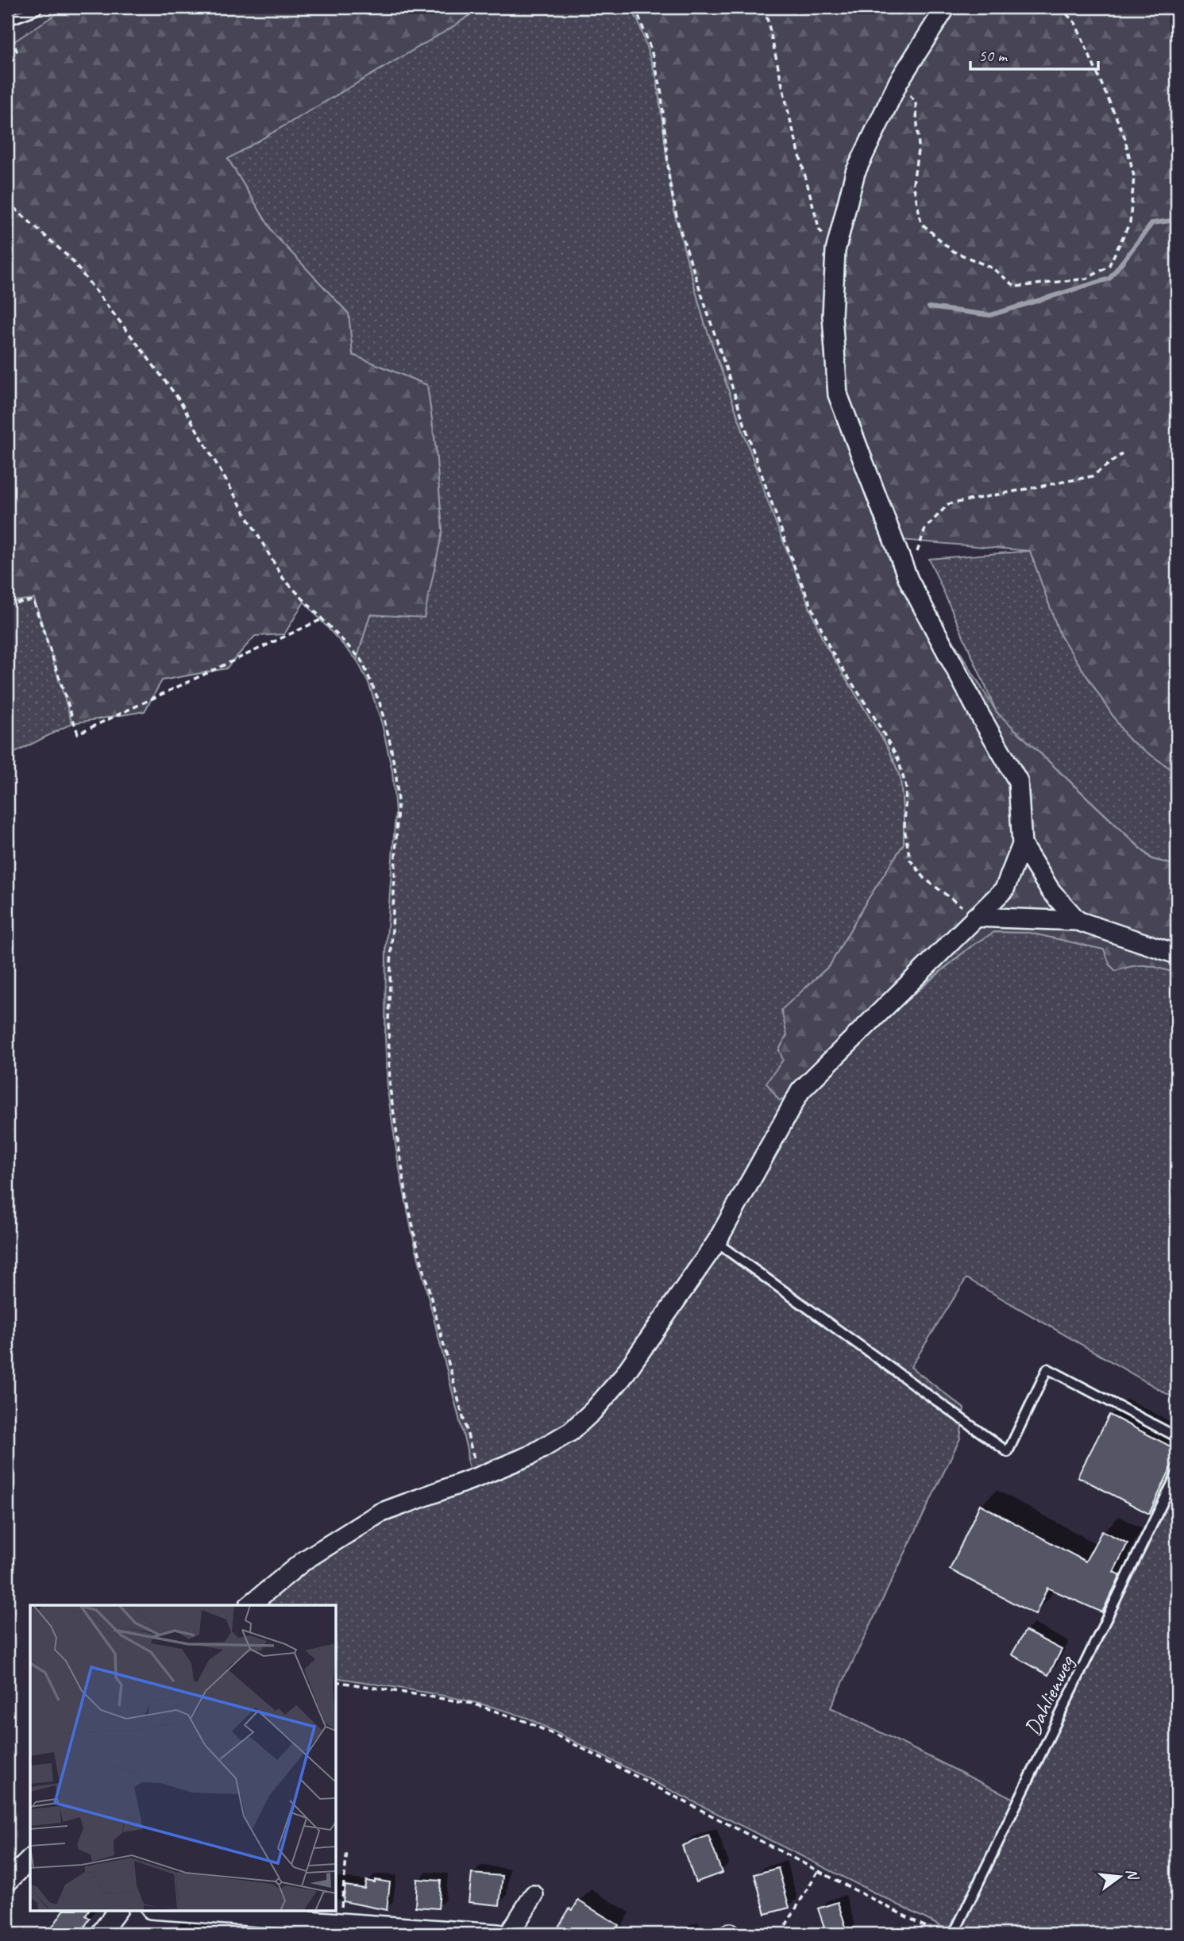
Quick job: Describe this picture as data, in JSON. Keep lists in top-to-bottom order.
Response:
{
  "streets": {
    "lane": ["Dahlienweg"]
  },
  "scale_bar": "50 m",
  "north": "right"
}
